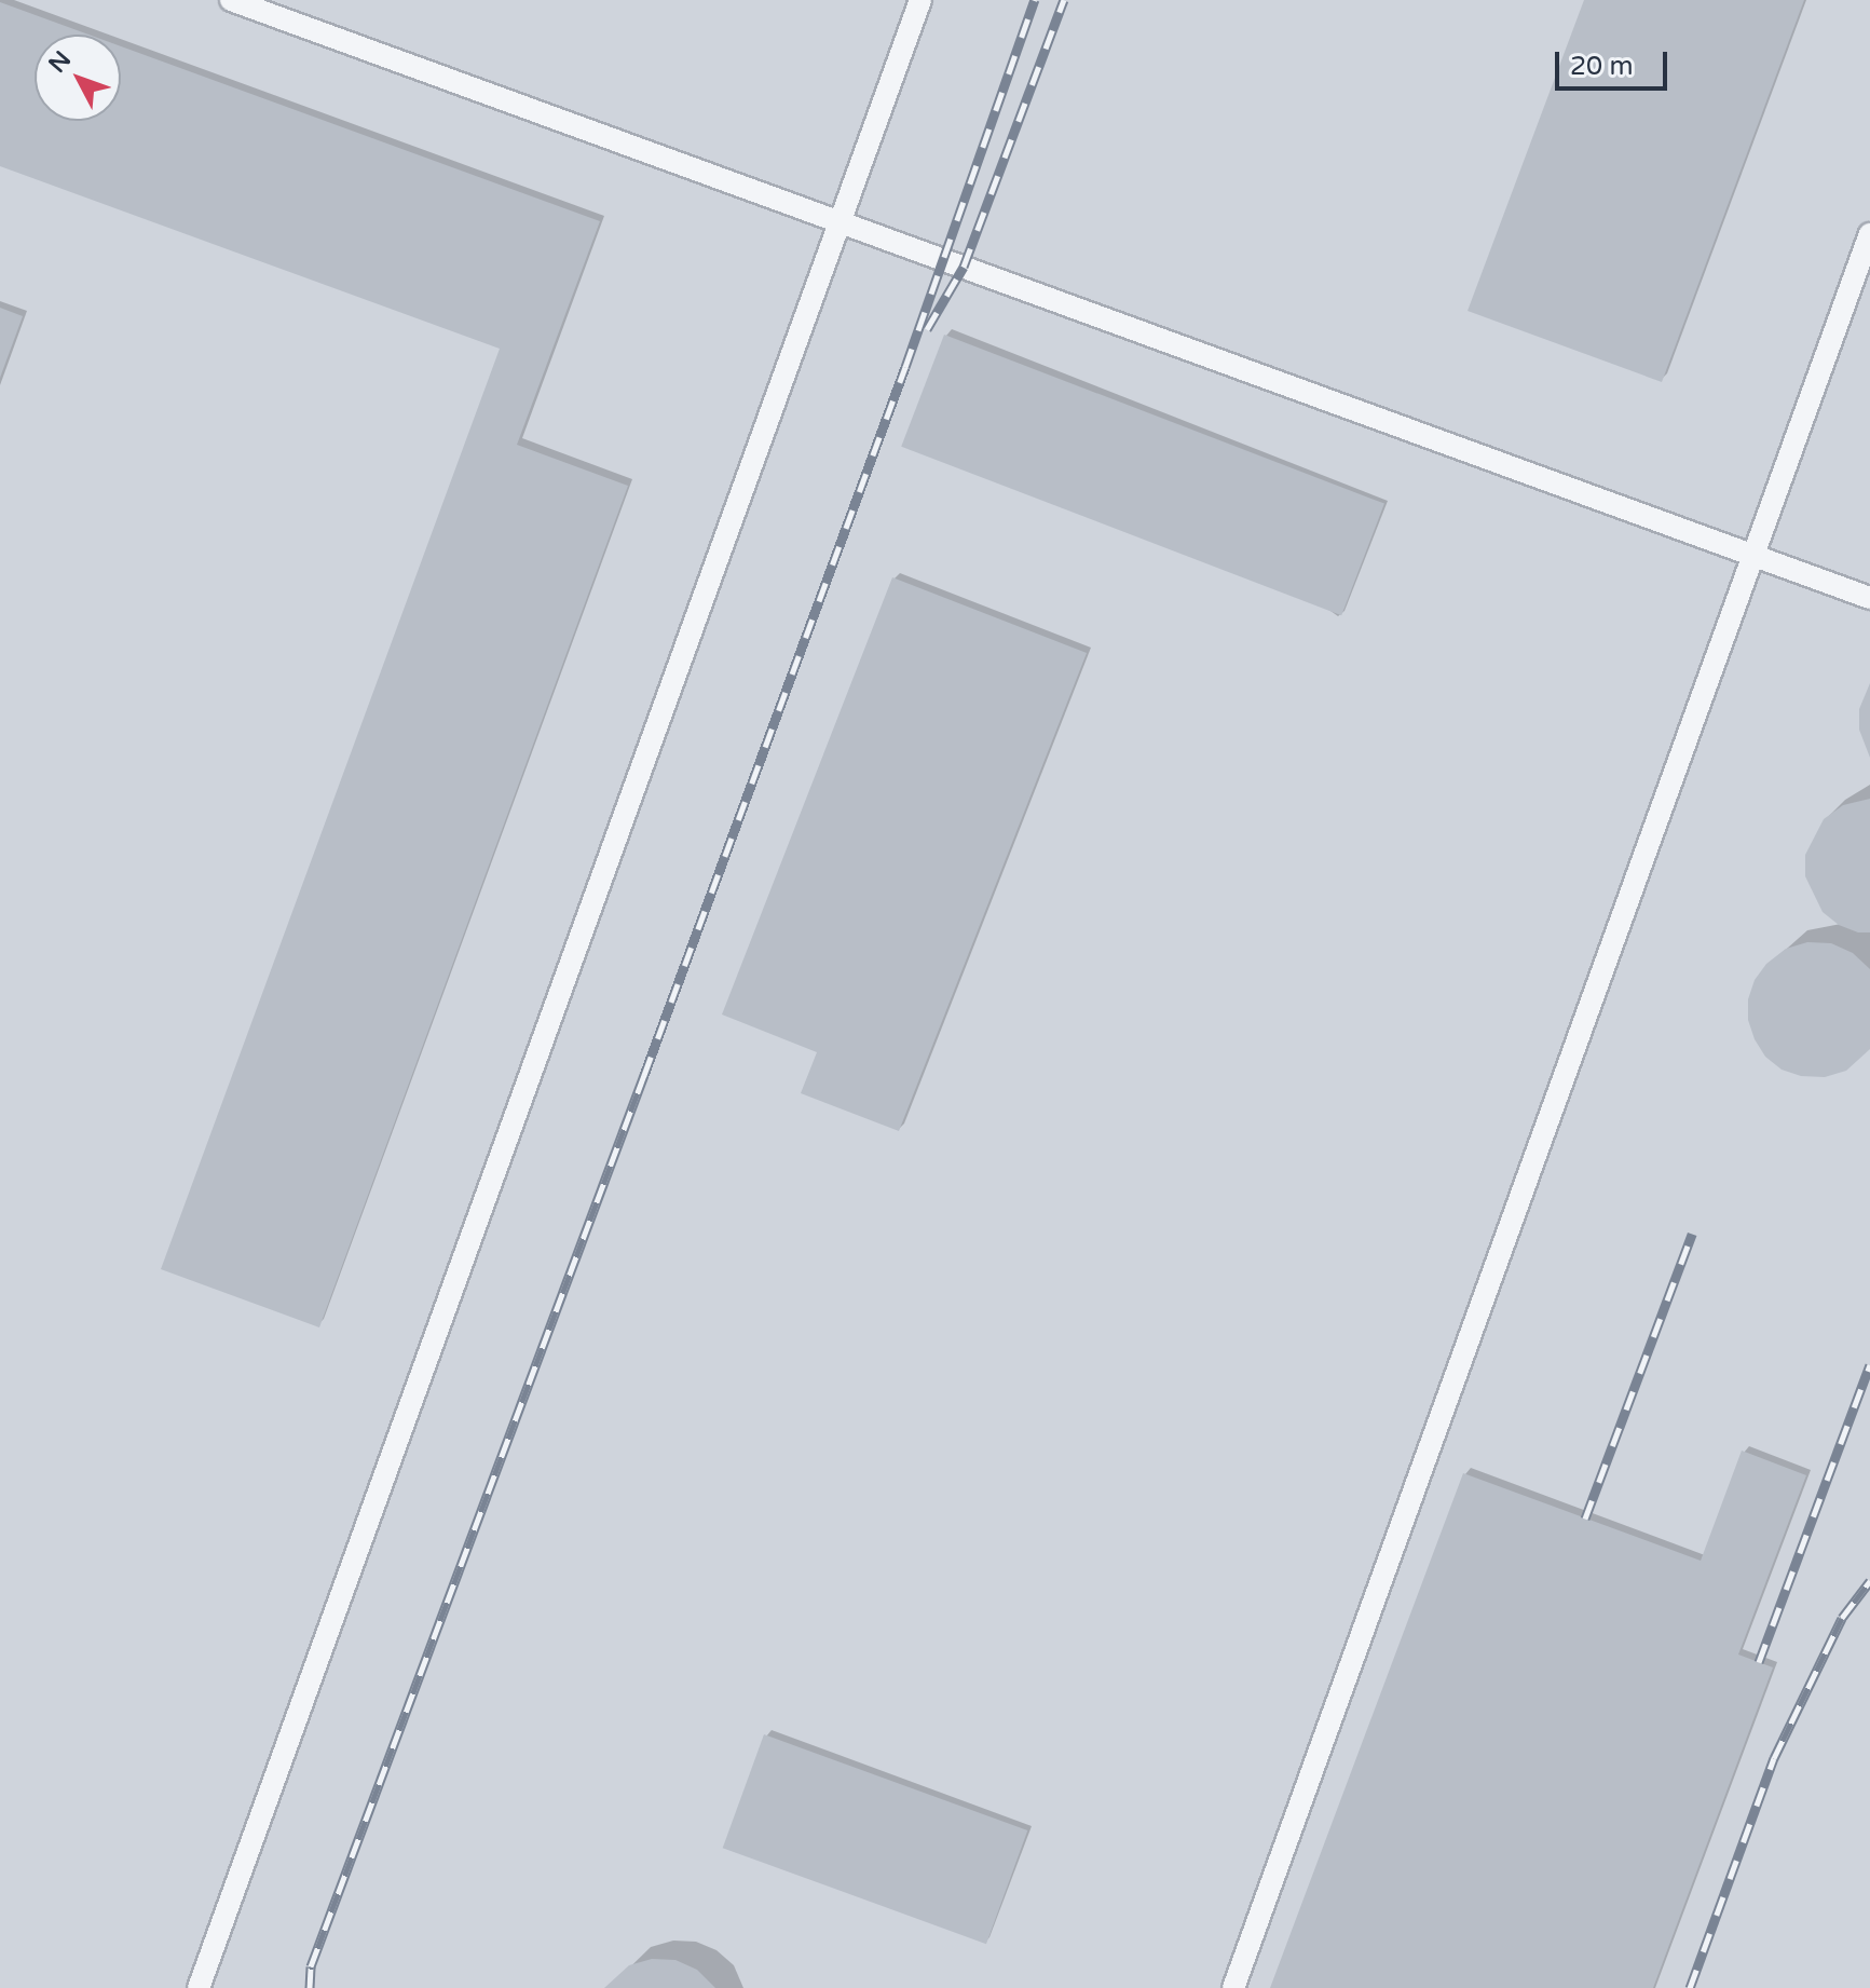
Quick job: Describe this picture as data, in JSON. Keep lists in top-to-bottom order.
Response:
{
  "scale_bar": "20 m",
  "north": "top left"
}
